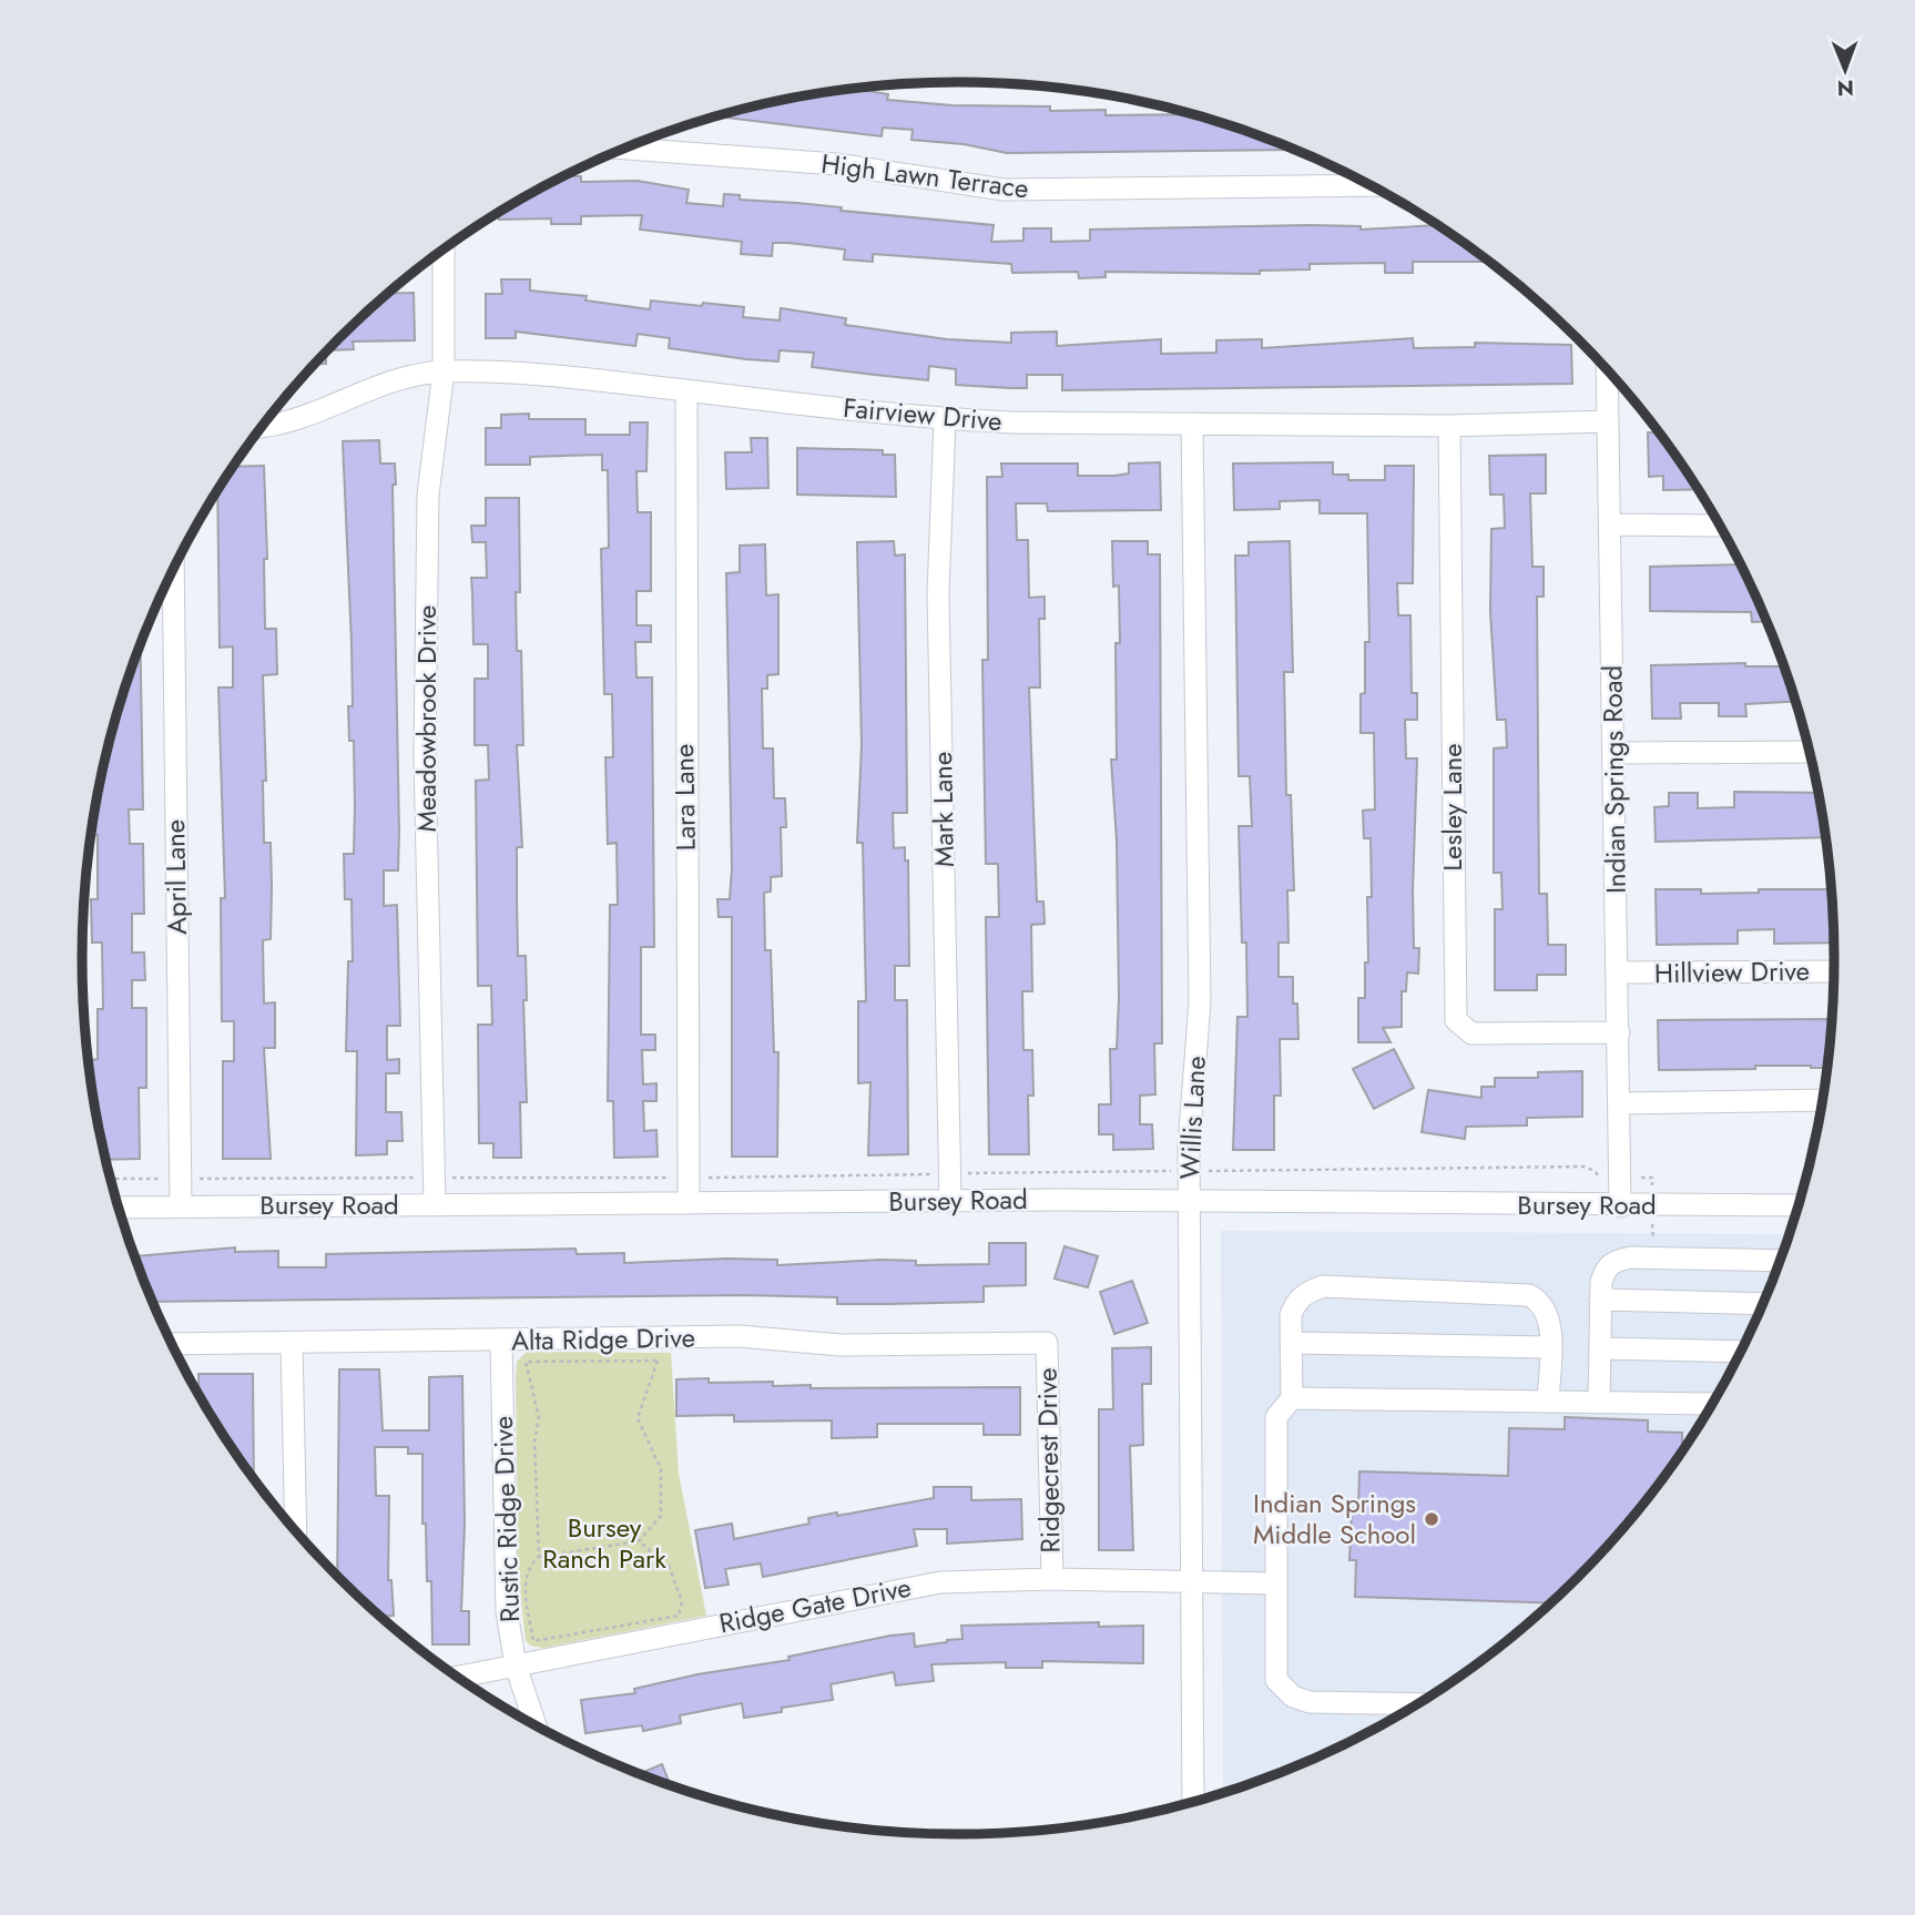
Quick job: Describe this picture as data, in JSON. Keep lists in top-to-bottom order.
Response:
{
  "streets": {
    "street": [
      "High Lawn Terrace",
      "Fairview Drive",
      "Meadowbrook Drive",
      "Indian Springs Road",
      "Lara Lane",
      "Lesley Lane",
      "Mark Lane",
      "April Lane",
      "Hillview Drive",
      "Willis Lane",
      "Bursey Road",
      "Alta Ridge Drive",
      "Ridgecrest Drive",
      "Rustic Ridge Drive",
      "Ridge Gate Drive"
    ]
  },
  "crossings": [
    ["Fairview Drive", "Meadowbrook Drive"],
    ["Fairview Drive", "Indian Springs Road"],
    ["Fairview Drive", "Lara Lane"],
    ["Fairview Drive", "Lesley Lane"],
    ["Fairview Drive", "Mark Lane"],
    ["Fairview Drive", "Willis Lane"],
    ["Meadowbrook Drive", "Bursey Road"],
    ["Indian Springs Road", "Lesley Lane"],
    ["Indian Springs Road", "Hillview Drive"],
    ["Indian Springs Road", "Bursey Road"],
    ["Lara Lane", "Bursey Road"],
    ["Mark Lane", "Bursey Road"],
    ["April Lane", "Bursey Road"],
    ["Willis Lane", "Bursey Road"],
    ["Willis Lane", "Ridge Gate Drive"],
    ["Alta Ridge Drive", "Ridgecrest Drive"],
    ["Alta Ridge Drive", "Rustic Ridge Drive"],
    ["Ridgecrest Drive", "Ridge Gate Drive"],
    ["Rustic Ridge Drive", "Ridge Gate Drive"]
  ],
  "parks": ["Bursey Ranch Park"],
  "places": ["Indian Springs Middle School"],
  "north": "bottom"
}
